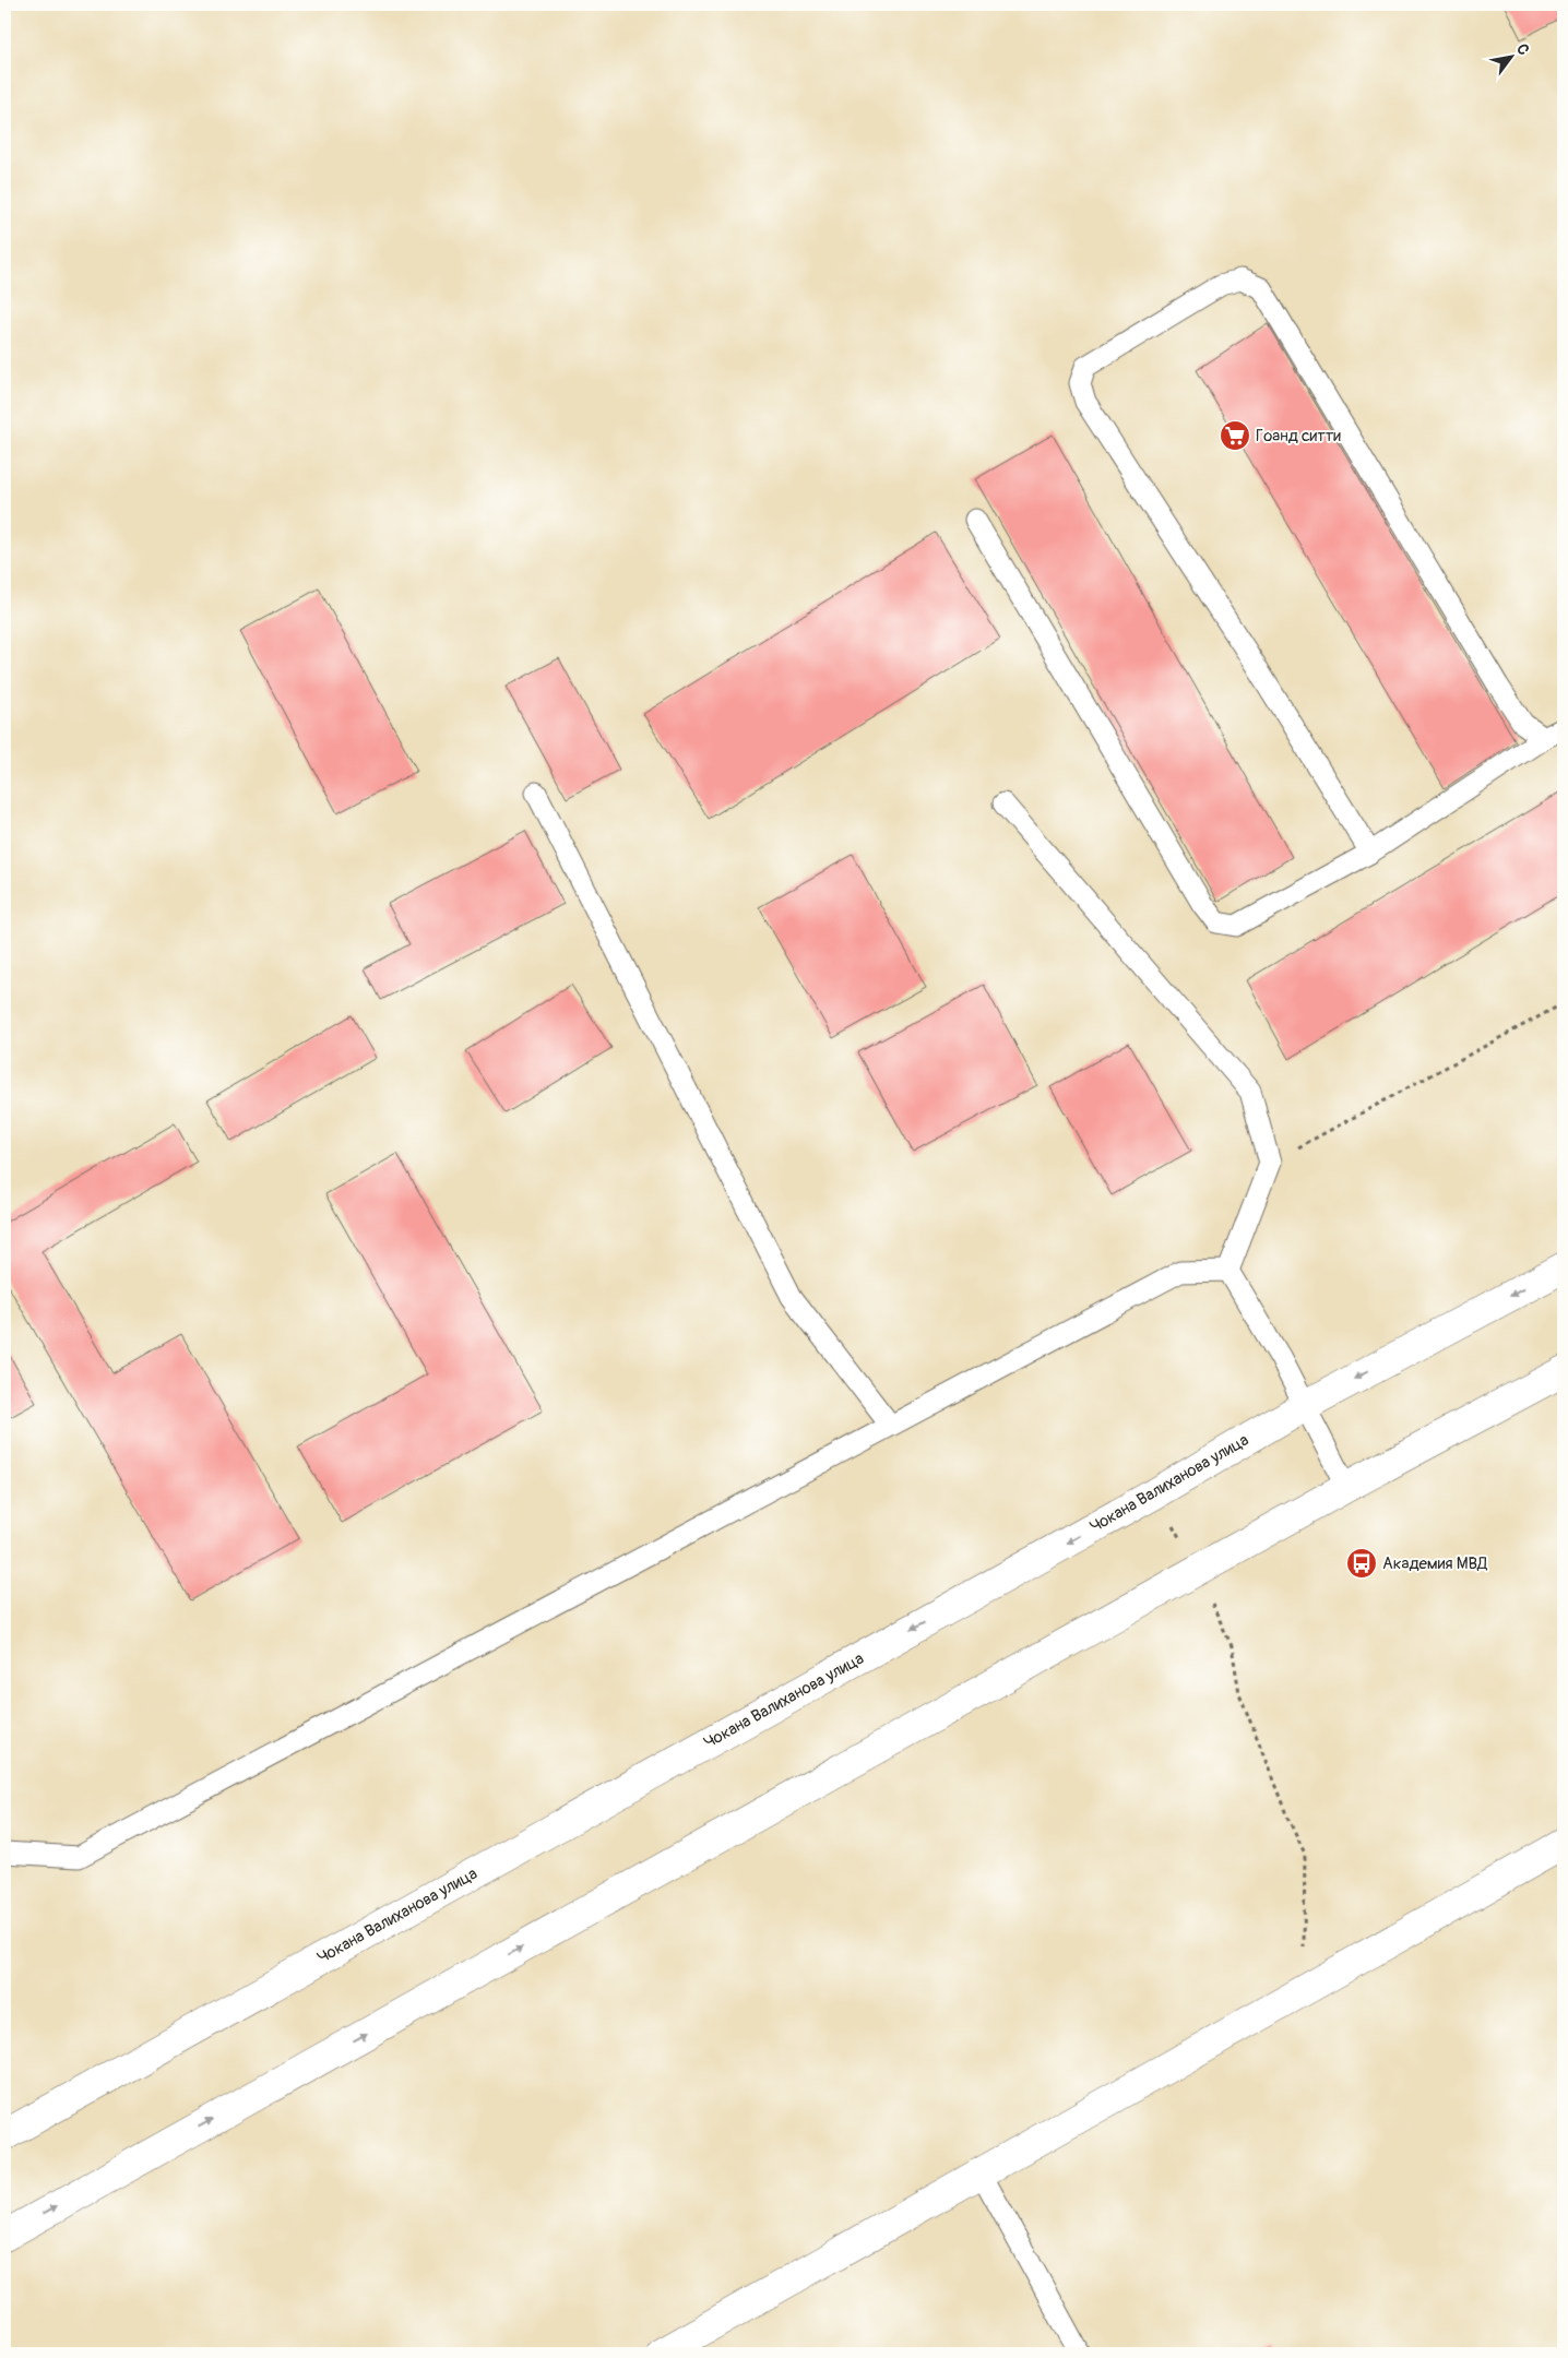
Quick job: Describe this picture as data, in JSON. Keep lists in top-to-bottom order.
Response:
{
  "streets": {
    "main road": ["Чокана Валиханова улица"]
  },
  "places": {
    "supermarket": ["Гоанд ситти"],
    "bus stop": ["Академия МВД"]
  },
  "north": "top right"
}
